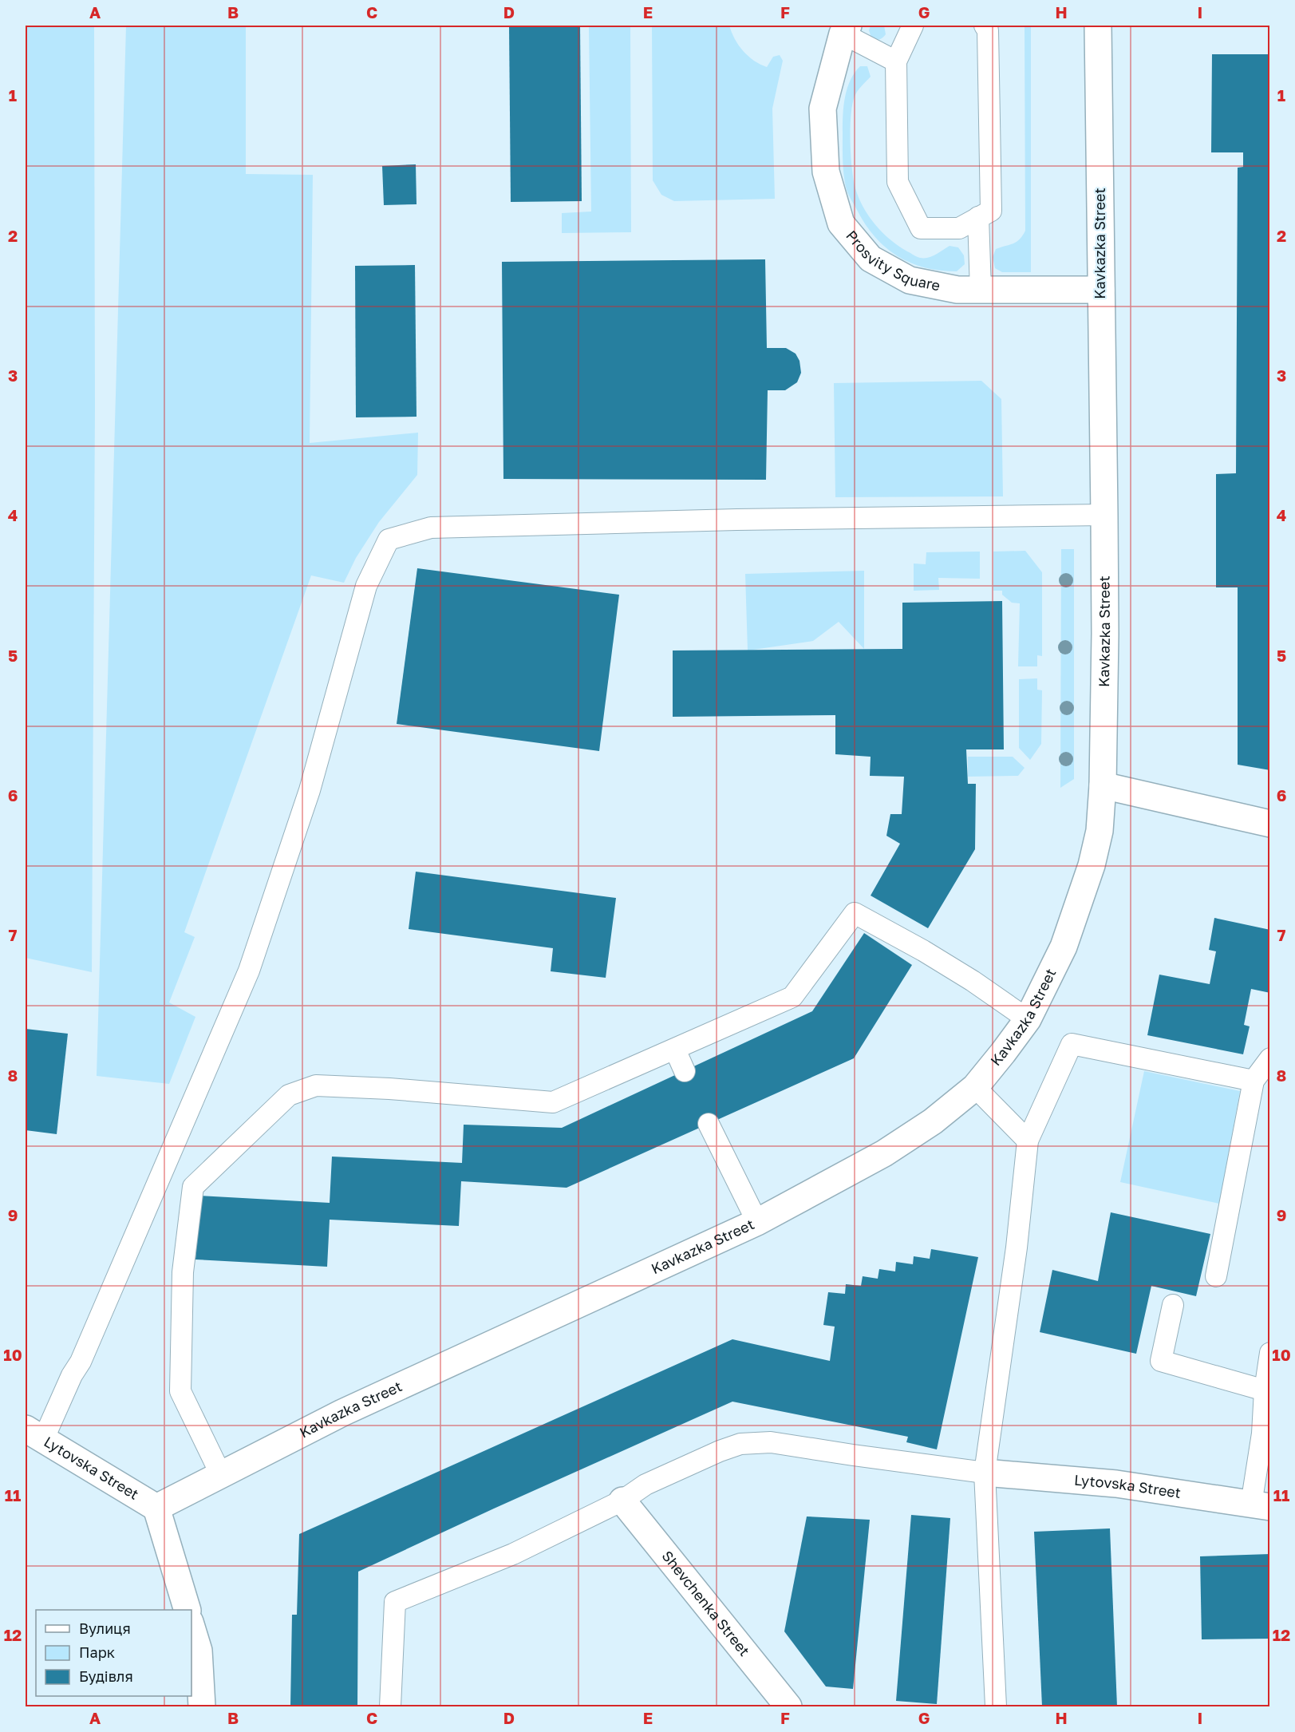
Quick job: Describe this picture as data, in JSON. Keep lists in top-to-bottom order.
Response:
{
  "streets": {
    "street": [
      "Kavkazka Street",
      "Prosvity Square",
      "Lytovska Street",
      "Shevchenka Street"
    ]
  },
  "crossings": [
    ["Kavkazka Street", "Prosvity Square"],
    ["Kavkazka Street", "Lytovska Street"]
  ],
  "legend": ["Вулиця", "Парк", "Будівля"],
  "grid": {
    "columns": [
      "A",
      "B",
      "C",
      "D",
      "E",
      "F",
      "G",
      "H",
      "I"
    ],
    "rows": [
      "1",
      "2",
      "3",
      "4",
      "5",
      "6",
      "7",
      "8",
      "9",
      "10",
      "11",
      "12"
    ]
  }
}
